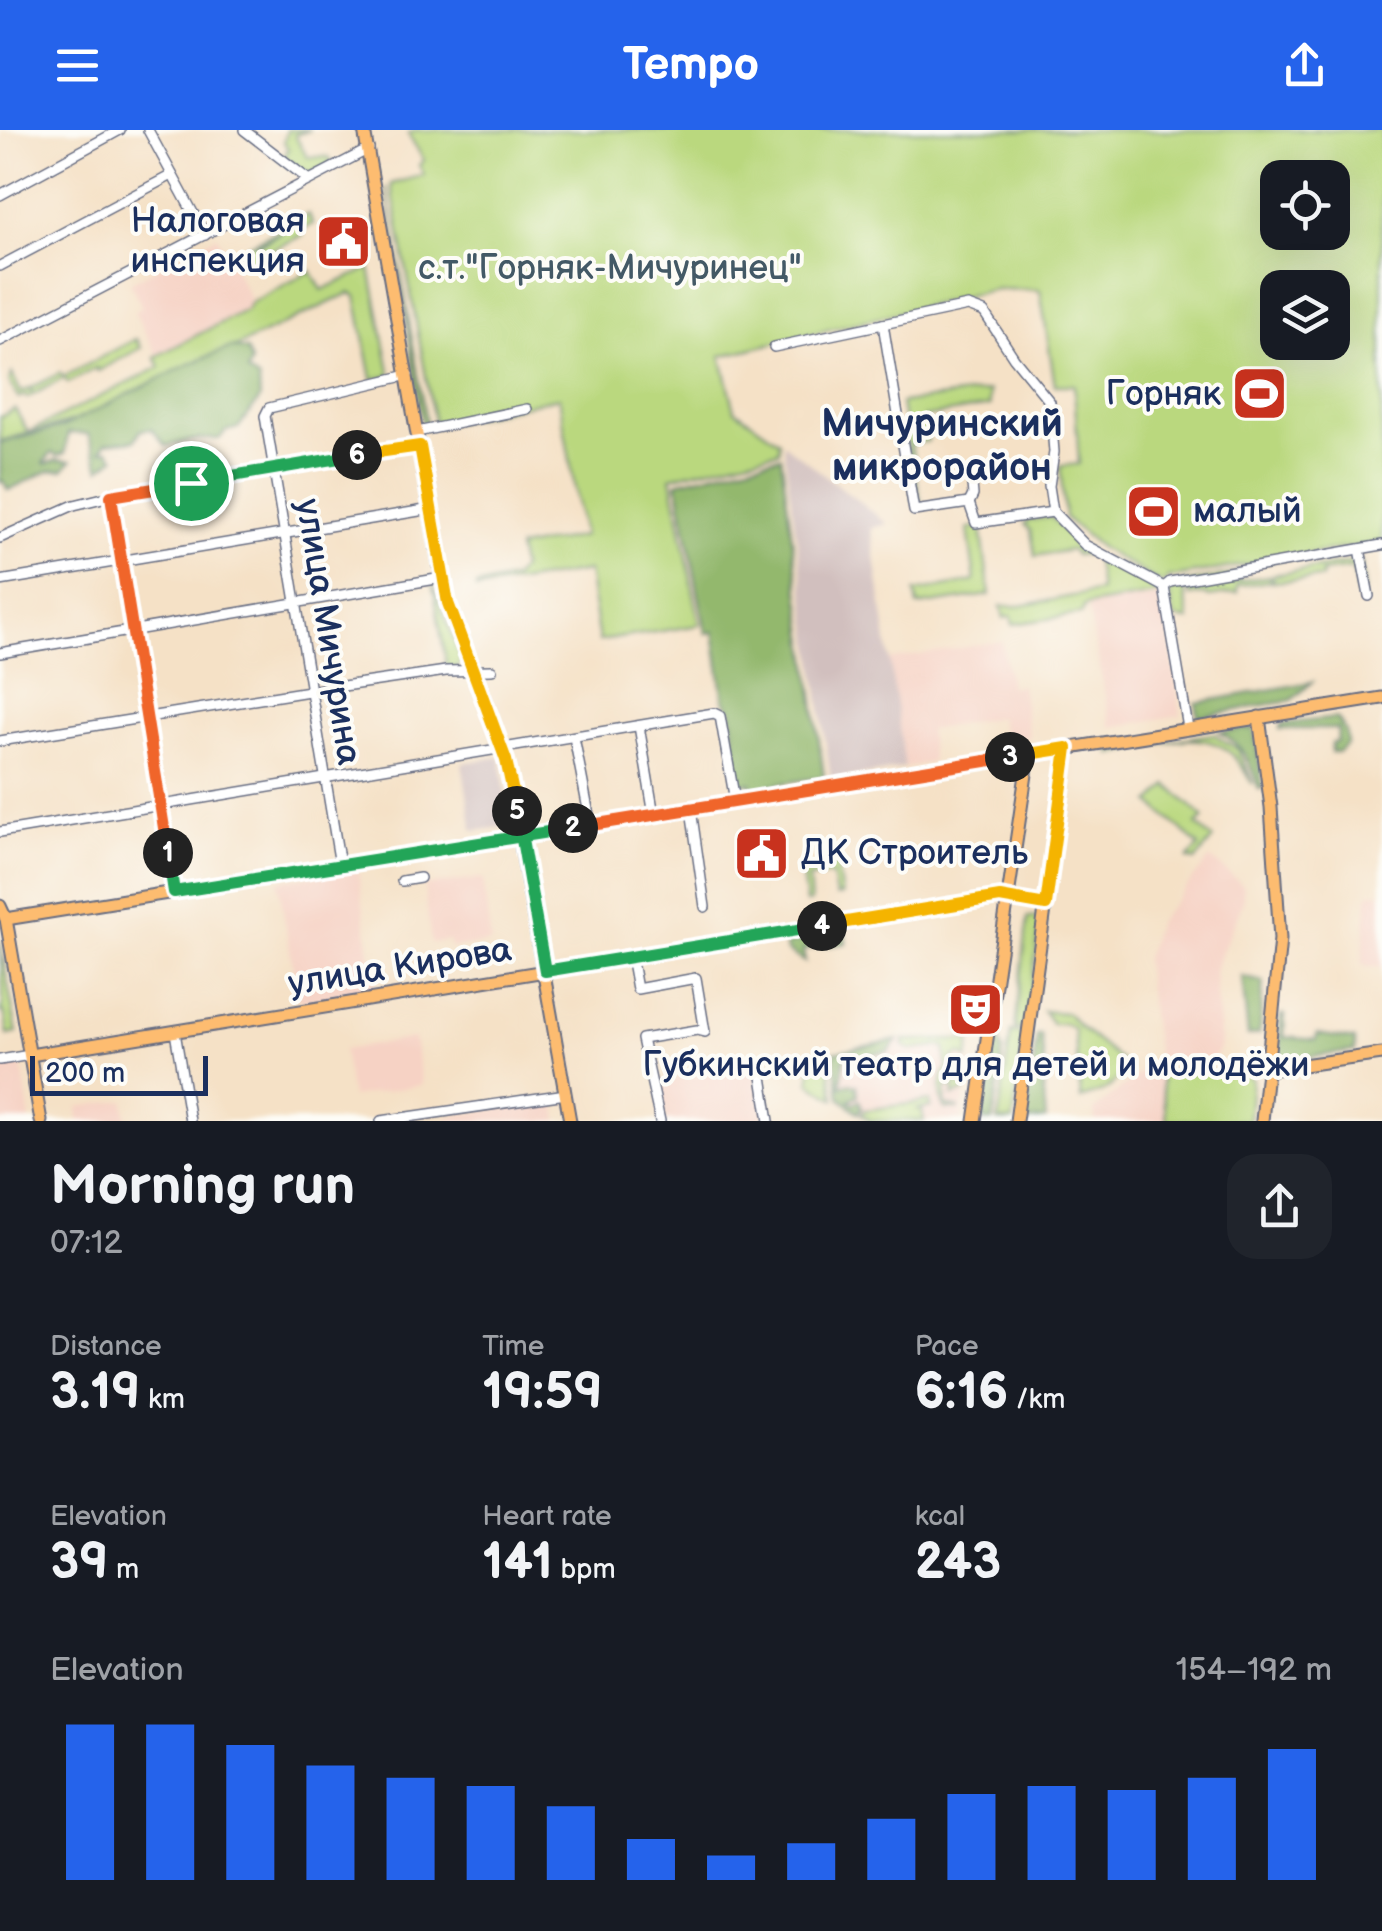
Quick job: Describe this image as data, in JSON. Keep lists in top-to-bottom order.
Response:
{
  "streets": {
    "main road": ["улица Кирова"],
    "street": ["улица Мичурина"]
  },
  "districts": ["Мичуринский микрорайон"],
  "parks": ["с.т.\"Горняк-Мичуринец\""],
  "places": {
    "public building": ["Налоговая инспекция", "ДК Строитель"],
    "sports": ["Горняк", "малый"],
    "theatre": ["Губкинский театр для детей и молодёжи"]
  },
  "scale_bar": "200 m",
  "page": {
    "header": "Tempo",
    "pins": [
      "6",
      "3",
      "5",
      "2",
      "1",
      "4"
    ],
    "scale": "200 m",
    "heading": ["Morning run", "07:12"],
    "stats": [
      ["Distance", "3.19 km"],
      ["Time", "19:59"],
      ["Pace", "6:16 /km"],
      ["Elevation", "39 m"],
      ["Heart rate", "141 bpm"],
      ["kcal", "243"]
    ],
    "chart": ["Elevation", "154–192 m"]
  }
}
